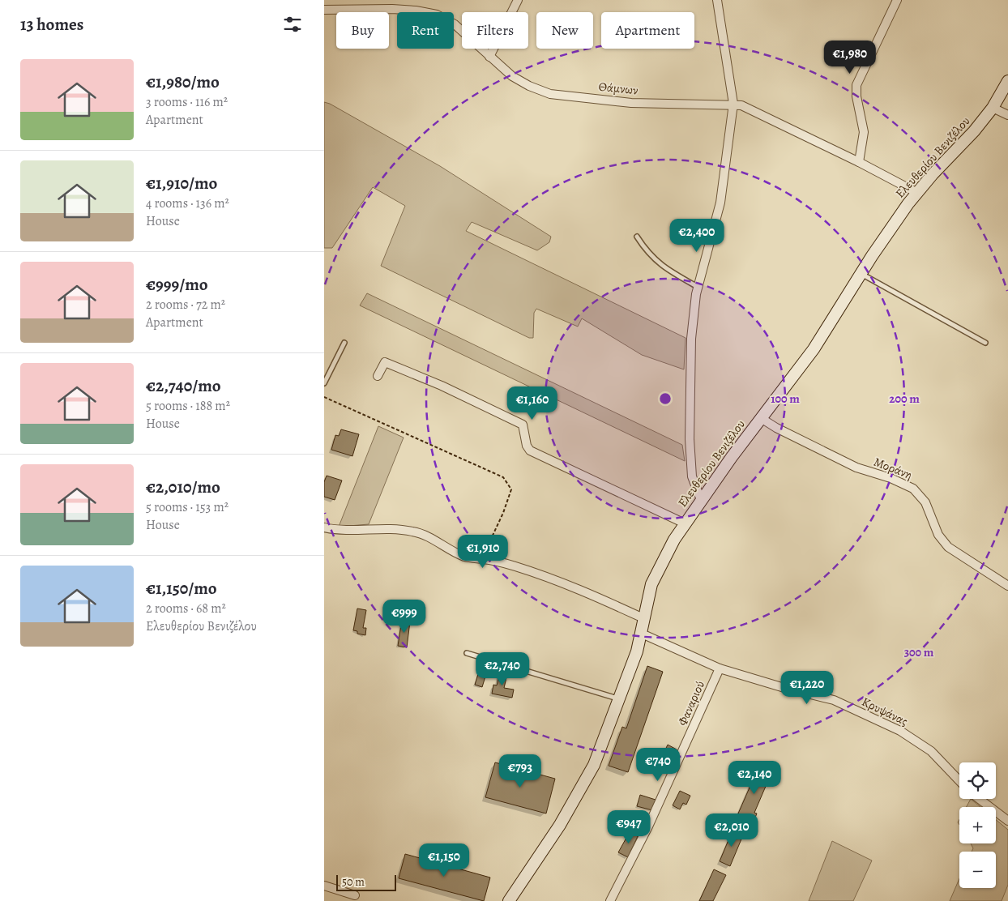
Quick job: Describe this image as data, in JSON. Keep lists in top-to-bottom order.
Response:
{
  "streets": {
    "main road": ["Ελευθερίου Βενιζέλου"],
    "street": [
      "Θάμνων",
      "Μοράνη",
      "Φαναριού",
      "Κρυψάνας"
    ]
  },
  "crossings": [
    ["Θάμνων", "Ελευθερίου Βενιζέλου"],
    ["Ελευθερίου Βενιζέλου", "Μοράνη"],
    ["Ελευθερίου Βενιζέλου", "Κρυψάνας"],
    ["Φαναριού", "Κρυψάνας"]
  ],
  "scale_bar": "50 m",
  "page": {
    "heading": "13 homes",
    "chip": [
      "Buy",
      "Rent",
      "Filters",
      "New",
      "Apartment"
    ],
    "price": [
      "€1,980",
      "€2,400",
      "€1,160",
      "€1,910",
      "€999",
      "€2,740",
      "€1,220",
      "€740",
      "€793",
      "€2,140",
      "€947",
      "€2,010",
      "€1,150"
    ],
    "list": [
      {
        "name": "€1,980/mo",
        "note": "3 rooms · 116 m² · Apartment"
      },
      {
        "name": "€1,910/mo",
        "note": "4 rooms · 136 m² · House"
      },
      {
        "name": "€999/mo",
        "note": "2 rooms · 72 m² · Apartment"
      },
      {
        "name": "€2,740/mo",
        "note": "5 rooms · 188 m² · House"
      },
      {
        "name": "€2,010/mo",
        "note": "5 rooms · 153 m² · House"
      },
      {
        "name": "€1,150/mo",
        "note": "2 rooms · 68 m² · Ελευθερίου Βενιζέλου"
      }
    ],
    "map_buttons": ["+", "−"],
    "scale": "50 m"
  },
  "rings": ["100 m", "200 m", "300 m"]
}
